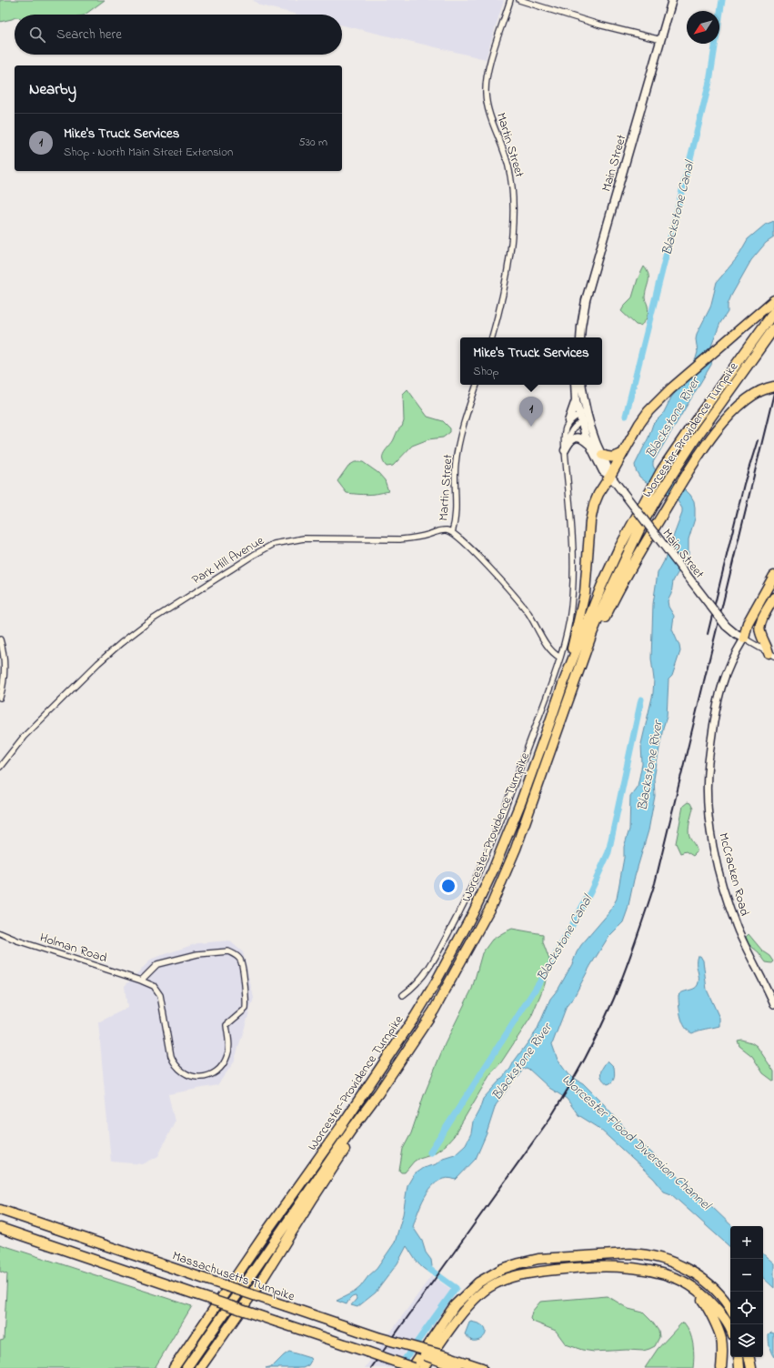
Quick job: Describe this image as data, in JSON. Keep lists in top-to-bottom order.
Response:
{
  "streets": {
    "highway": ["Worcester-Providence Turnpike", "Massachusetts Turnpike"],
    "main road": ["Main Street"],
    "street": [
      "Martin Street",
      "Park Hill Avenue",
      "McCracken Road",
      "Holman Road"
    ]
  },
  "crossings": [
    ["Martin Street", "Park Hill Avenue"],
    ["Main Street", "McCracken Road"]
  ],
  "water": ["Blackstone Canal", "Blackstone River", "Worcester Flood Diversion Channel"],
  "north": "bottom left",
  "page": {
    "search": "Search here",
    "heading": "Nearby",
    "list": [
      {
        "mark": "1",
        "name": "Mike's Truck Services",
        "note": "Shop · North Main Street Extension",
        "value": "530 m"
      }
    ],
    "popup": ["Mike's Truck Services", "Shop"],
    "pins": "1",
    "map_buttons": ["+", "−"]
  }
}
